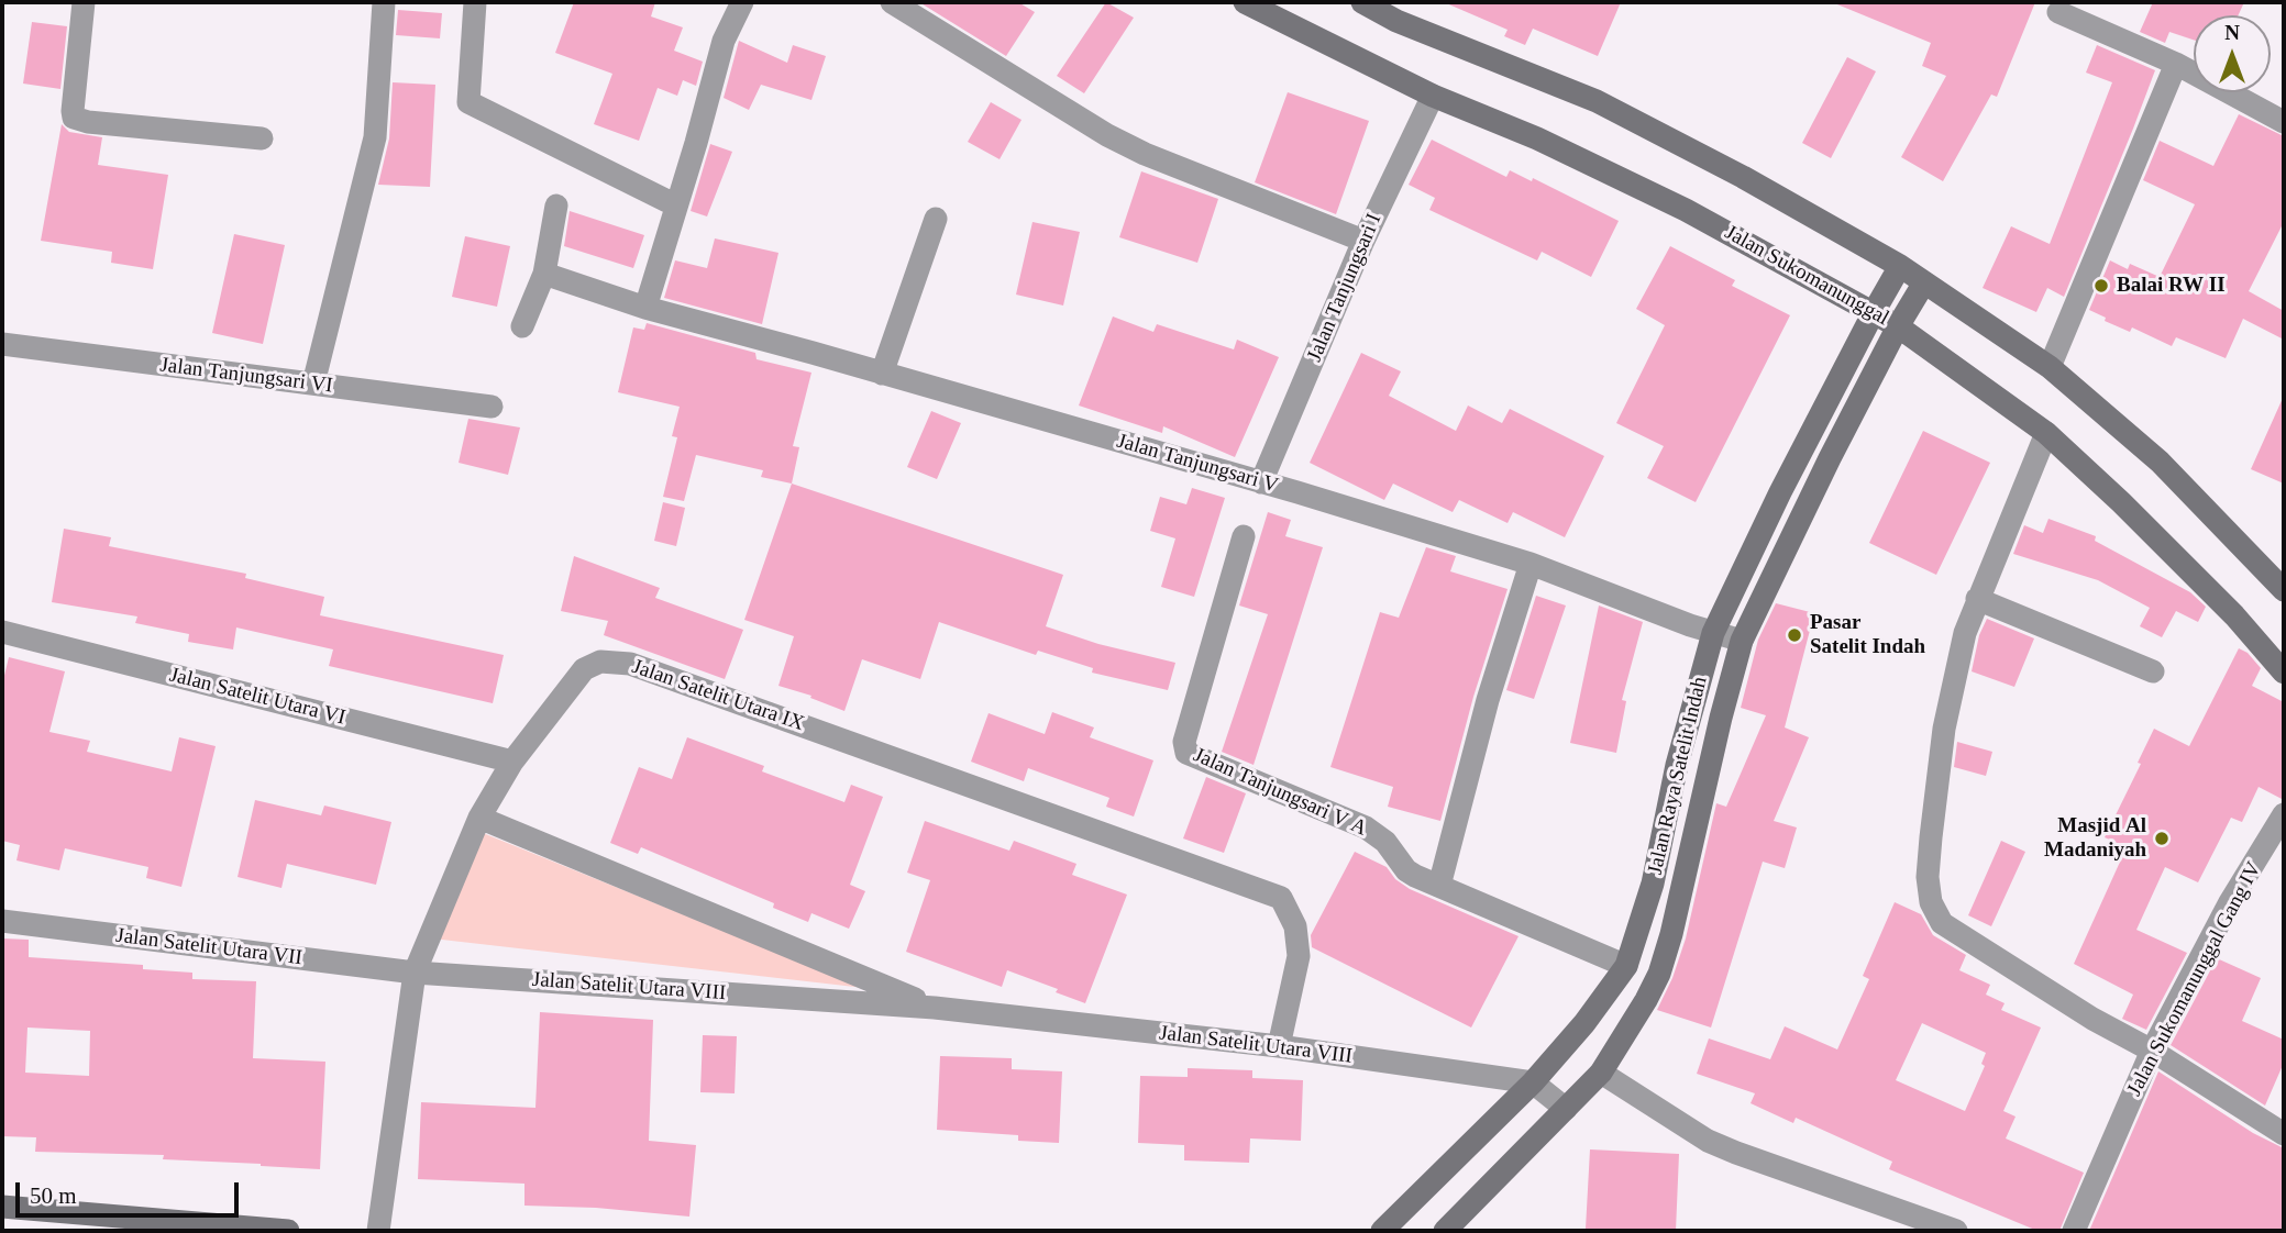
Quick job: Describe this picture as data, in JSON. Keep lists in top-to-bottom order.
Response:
{
  "streets": {
    "main road": ["Jalan Sukomanunggal", "Jalan Raya Satelit Indah"],
    "street": [
      "Jalan Tanjungsari I",
      "Jalan Tanjungsari VI",
      "Jalan Tanjungsari V",
      "Jalan Satelit Utara IX",
      "Jalan Satelit Utara VI",
      "Jalan Tanjungsari V A",
      "Jalan Satelit Utara VII",
      "Jalan Sukomanunggal Gang IV",
      "Jalan Satelit Utara VIII"
    ]
  },
  "crossings": [
    ["Jalan Sukomanunggal", "Jalan Tanjungsari I"],
    ["Jalan Sukomanunggal", "Jalan Raya Satelit Indah"],
    ["Jalan Tanjungsari I", "Jalan Tanjungsari V"],
    ["Jalan Tanjungsari V", "Jalan Raya Satelit Indah"],
    ["Jalan Satelit Utara IX", "Jalan Satelit Utara VI"],
    ["Jalan Satelit Utara IX", "Jalan Satelit Utara VII"],
    ["Jalan Satelit Utara IX", "Jalan Satelit Utara VIII"],
    ["Jalan Raya Satelit Indah", "Jalan Tanjungsari V A"],
    ["Jalan Raya Satelit Indah", "Jalan Satelit Utara VIII"],
    ["Jalan Satelit Utara VII", "Jalan Satelit Utara VIII"]
  ],
  "places": ["Balai RW II", "Pasar Satelit Indah", "Masjid Al Madaniyah"],
  "scale_bar": "50 m",
  "north": "top"
}
